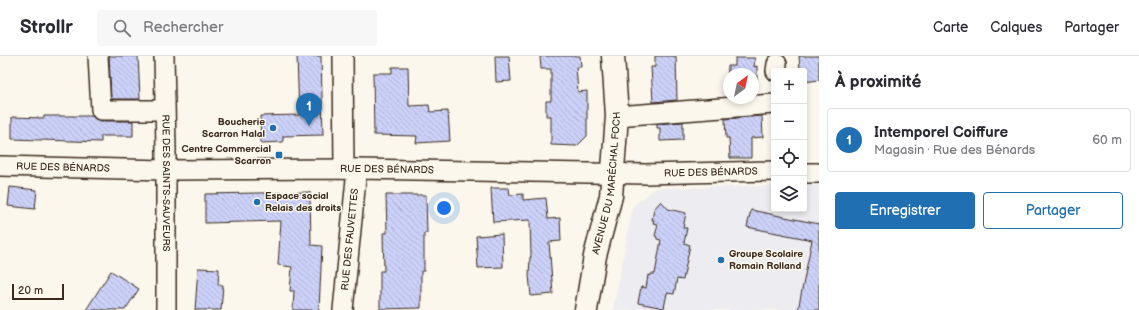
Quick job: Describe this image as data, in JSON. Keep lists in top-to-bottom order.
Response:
{
  "streets": {
    "main road": ["AVENUE DU MARÉCHAL FOCH"],
    "street": ["RUE DES BÉNARDS", "RUE DES SAINTS-SAUVEURS", "RUE DES FAUVETTES"]
  },
  "crossings": [
    ["RUE DES BÉNARDS", "RUE DES SAINTS-SAUVEURS"],
    ["RUE DES BÉNARDS", "AVENUE DU MARÉCHAL FOCH"],
    ["RUE DES BÉNARDS", "RUE DES FAUVETTES"]
  ],
  "places": {
    "other": ["Boucherie Scarron Halal", "Espace social Relais des droits", "Groupe Scolaire Romain Rolland"],
    "transit": ["Centre Commercial Scarron"]
  },
  "scale_bar": "20 m",
  "north": "top right",
  "page": {
    "header": "Strollr",
    "search": "Rechercher",
    "nav": ["Carte", "Calques", "Partager"],
    "heading": "À proximité",
    "map_buttons": ["+", "−"],
    "pins": "1",
    "list": [
      {
        "mark": "1",
        "name": "Intemporel Coiffure",
        "note": "Magasin · Rue des Bénards",
        "value": "60 m"
      }
    ],
    "buttons": ["Enregistrer", "Partager"],
    "scale": "20 m"
  }
}
